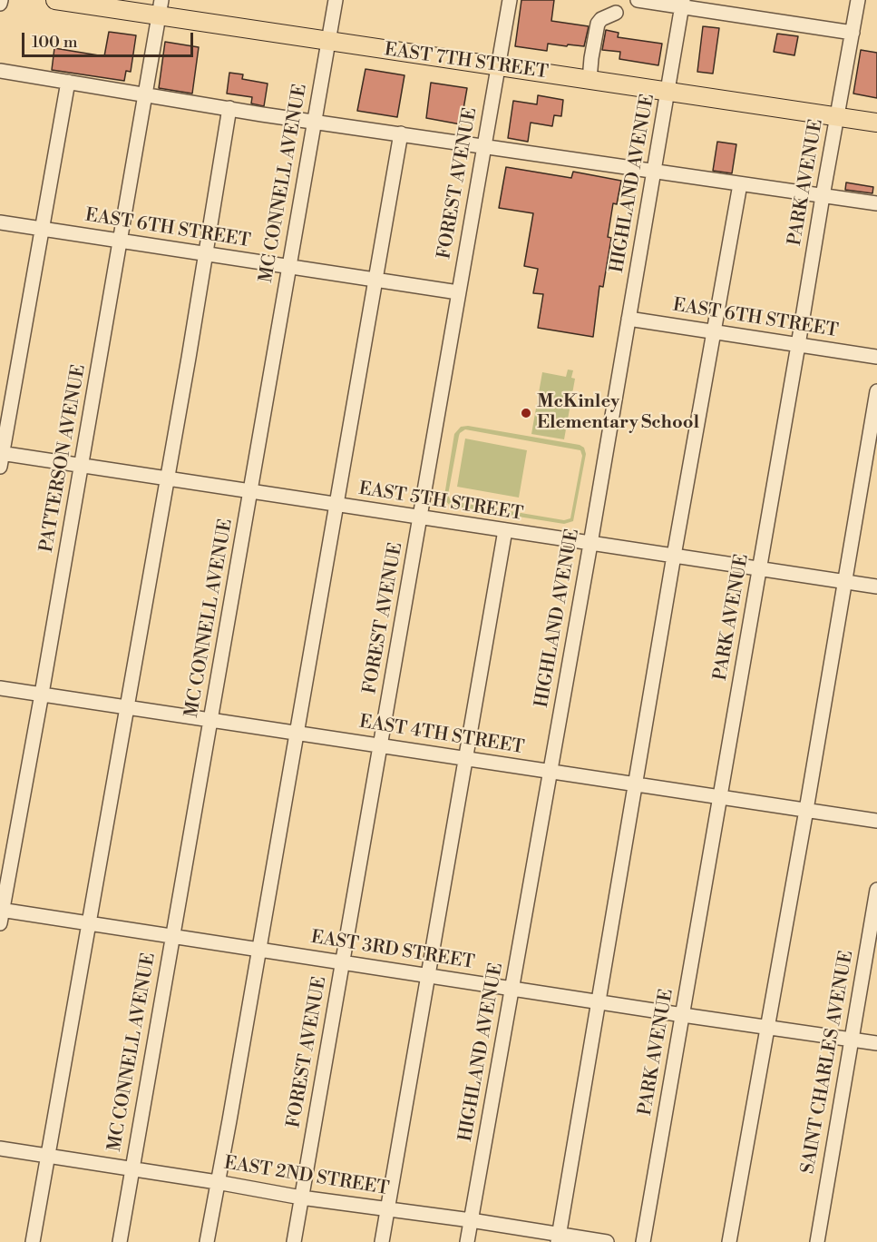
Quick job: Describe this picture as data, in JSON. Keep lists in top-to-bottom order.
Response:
{
  "streets": {
    "main road": ["EAST 7TH STREET"],
    "street": [
      "PARK AVENUE",
      "MC CONNELL AVENUE",
      "FOREST AVENUE",
      "HIGHLAND AVENUE",
      "EAST 6TH STREET",
      "PATTERSON AVENUE",
      "EAST 5TH STREET",
      "EAST 4TH STREET",
      "EAST 3RD STREET",
      "SAINT CHARLES AVENUE",
      "EAST 2ND STREET"
    ]
  },
  "crossings": [
    ["EAST 7TH STREET", "PARK AVENUE"],
    ["EAST 7TH STREET", "MC CONNELL AVENUE"],
    ["EAST 7TH STREET", "FOREST AVENUE"],
    ["EAST 7TH STREET", "HIGHLAND AVENUE"],
    ["EAST 7TH STREET", "PATTERSON AVENUE"],
    ["PARK AVENUE", "EAST 6TH STREET"],
    ["PARK AVENUE", "EAST 5TH STREET"],
    ["PARK AVENUE", "EAST 4TH STREET"],
    ["PARK AVENUE", "EAST 3RD STREET"],
    ["MC CONNELL AVENUE", "EAST 6TH STREET"],
    ["MC CONNELL AVENUE", "EAST 5TH STREET"],
    ["MC CONNELL AVENUE", "EAST 4TH STREET"],
    ["MC CONNELL AVENUE", "EAST 3RD STREET"],
    ["MC CONNELL AVENUE", "EAST 2ND STREET"],
    ["FOREST AVENUE", "EAST 6TH STREET"],
    ["FOREST AVENUE", "EAST 5TH STREET"],
    ["FOREST AVENUE", "EAST 4TH STREET"],
    ["FOREST AVENUE", "EAST 3RD STREET"],
    ["FOREST AVENUE", "EAST 2ND STREET"],
    ["HIGHLAND AVENUE", "EAST 6TH STREET"],
    ["HIGHLAND AVENUE", "EAST 5TH STREET"],
    ["HIGHLAND AVENUE", "EAST 4TH STREET"],
    ["HIGHLAND AVENUE", "EAST 3RD STREET"],
    ["HIGHLAND AVENUE", "EAST 2ND STREET"],
    ["EAST 6TH STREET", "PATTERSON AVENUE"],
    ["PATTERSON AVENUE", "EAST 5TH STREET"],
    ["PATTERSON AVENUE", "EAST 4TH STREET"],
    ["PATTERSON AVENUE", "EAST 3RD STREET"],
    ["EAST 3RD STREET", "SAINT CHARLES AVENUE"]
  ],
  "places": ["McKinley Elementary School"],
  "scale_bar": "100 m"
}
